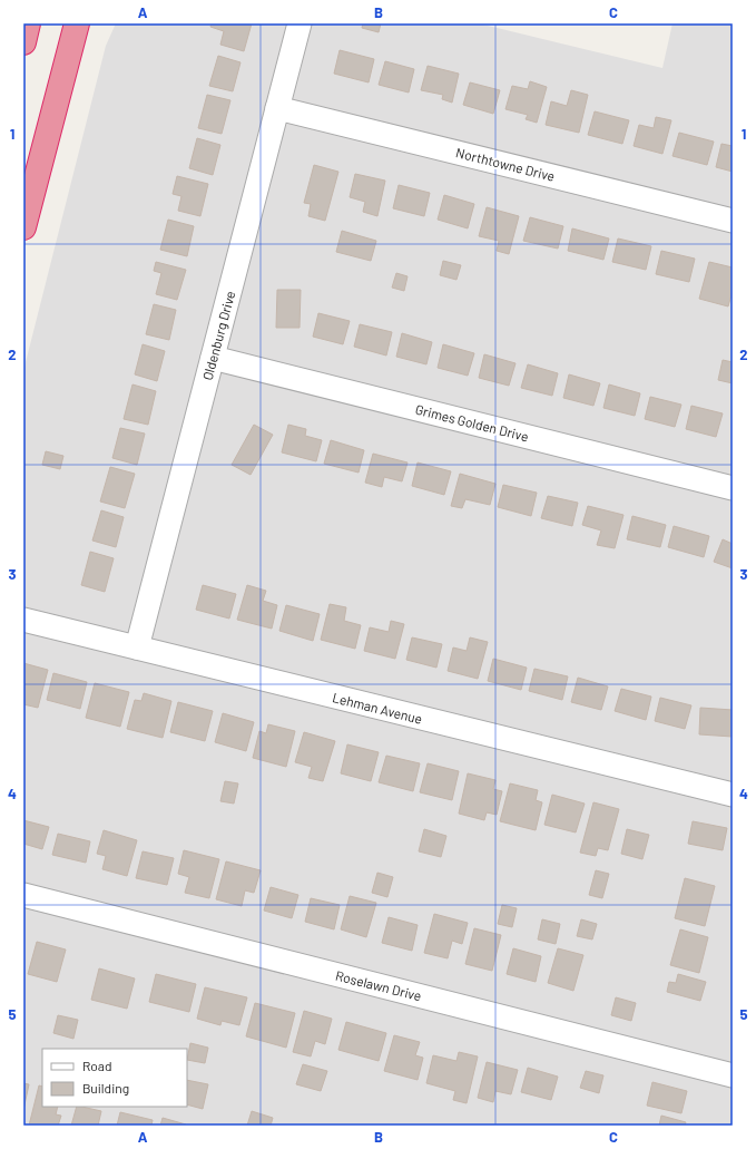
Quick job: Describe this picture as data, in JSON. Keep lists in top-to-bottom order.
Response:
{
  "streets": {
    "street": [
      "Northtowne Drive",
      "Oldenburg Drive",
      "Grimes Golden Drive",
      "Lehman Avenue",
      "Roselawn Drive"
    ]
  },
  "crossings": [
    ["Northtowne Drive", "Oldenburg Drive"],
    ["Oldenburg Drive", "Grimes Golden Drive"],
    ["Oldenburg Drive", "Lehman Avenue"]
  ],
  "legend": ["Road", "Building"],
  "grid": {
    "columns": ["A", "B", "C"],
    "rows": [
      "1",
      "2",
      "3",
      "4",
      "5"
    ]
  }
}
